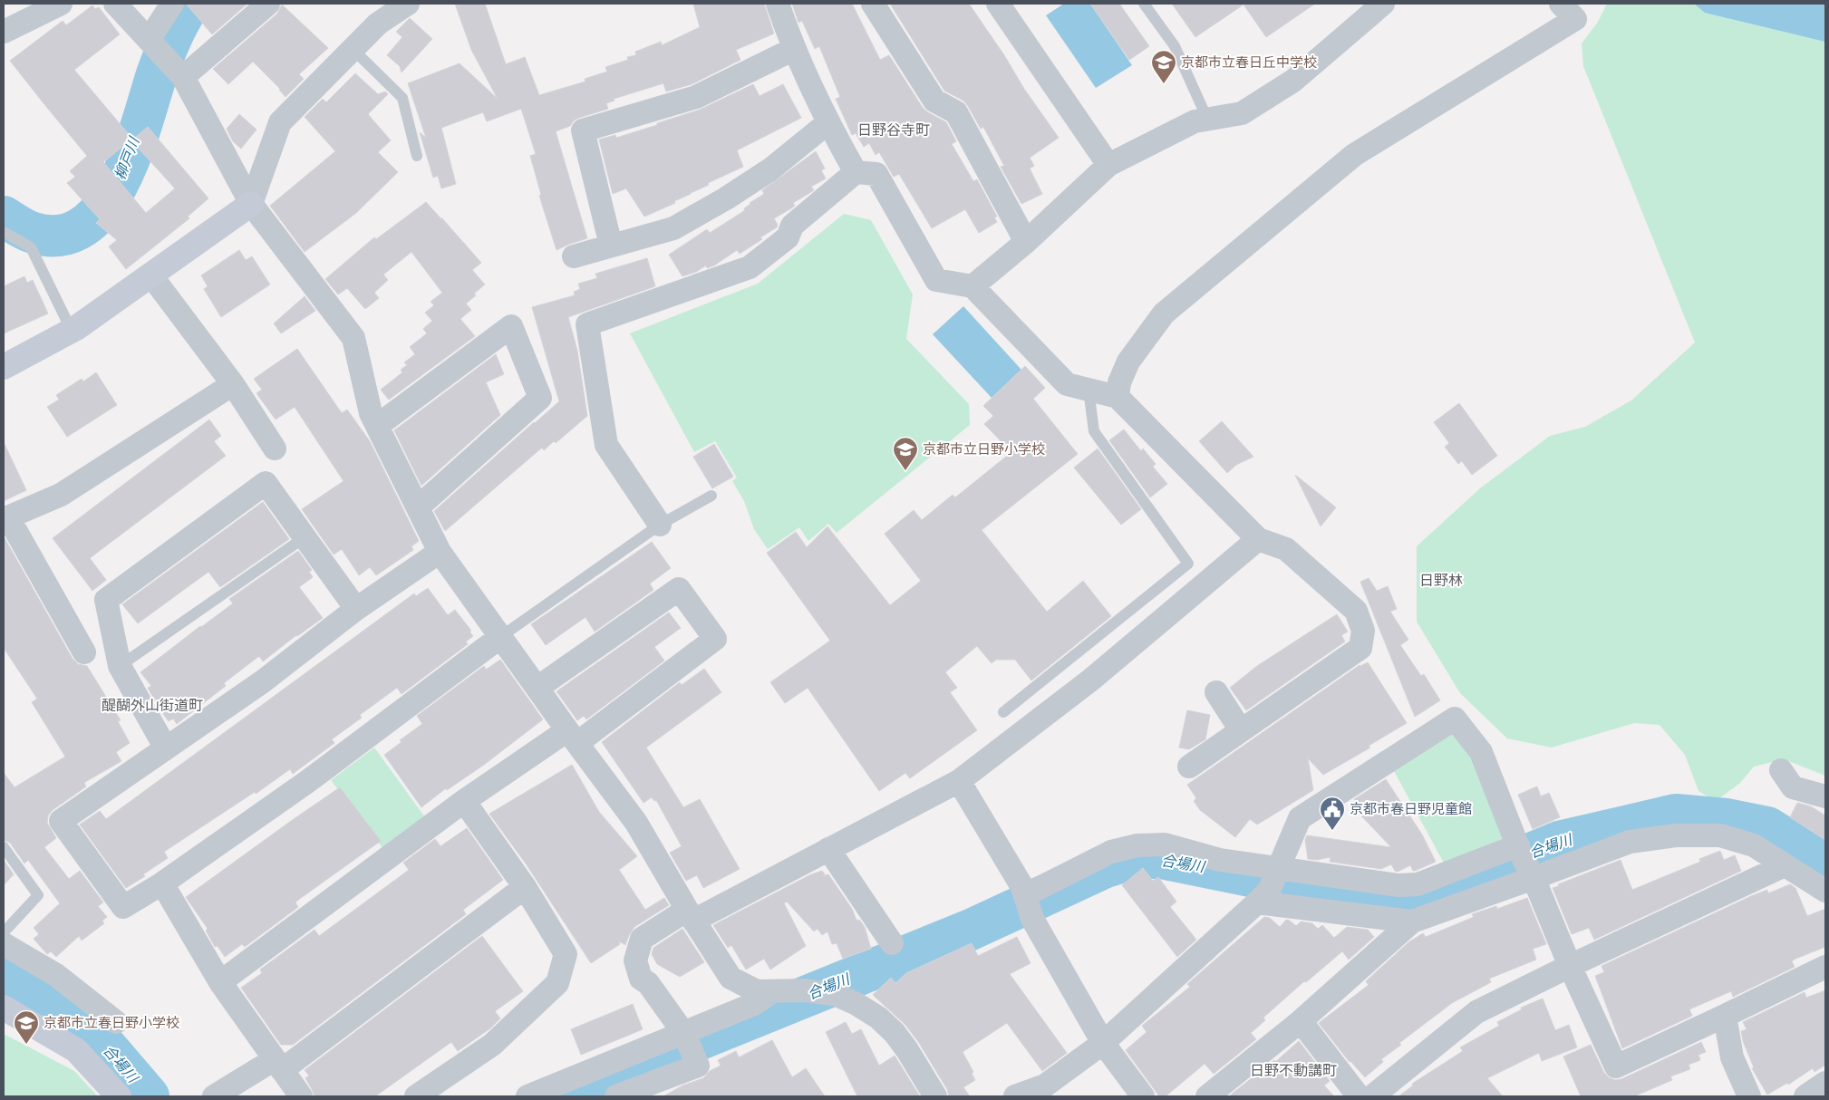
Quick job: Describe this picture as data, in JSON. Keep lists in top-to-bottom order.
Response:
{
  "districts": [
    "日野谷寺町",
    "日野林",
    "醍醐外山街道町",
    "日野不動講町"
  ],
  "water": ["柳戸川", "合場川"],
  "places": {
    "school or university": ["京都市立春日丘中学校", "京都市立日野小学校", "京都市立春日野小学校"],
    "public building": ["京都市春日野児童館"]
  }
}
